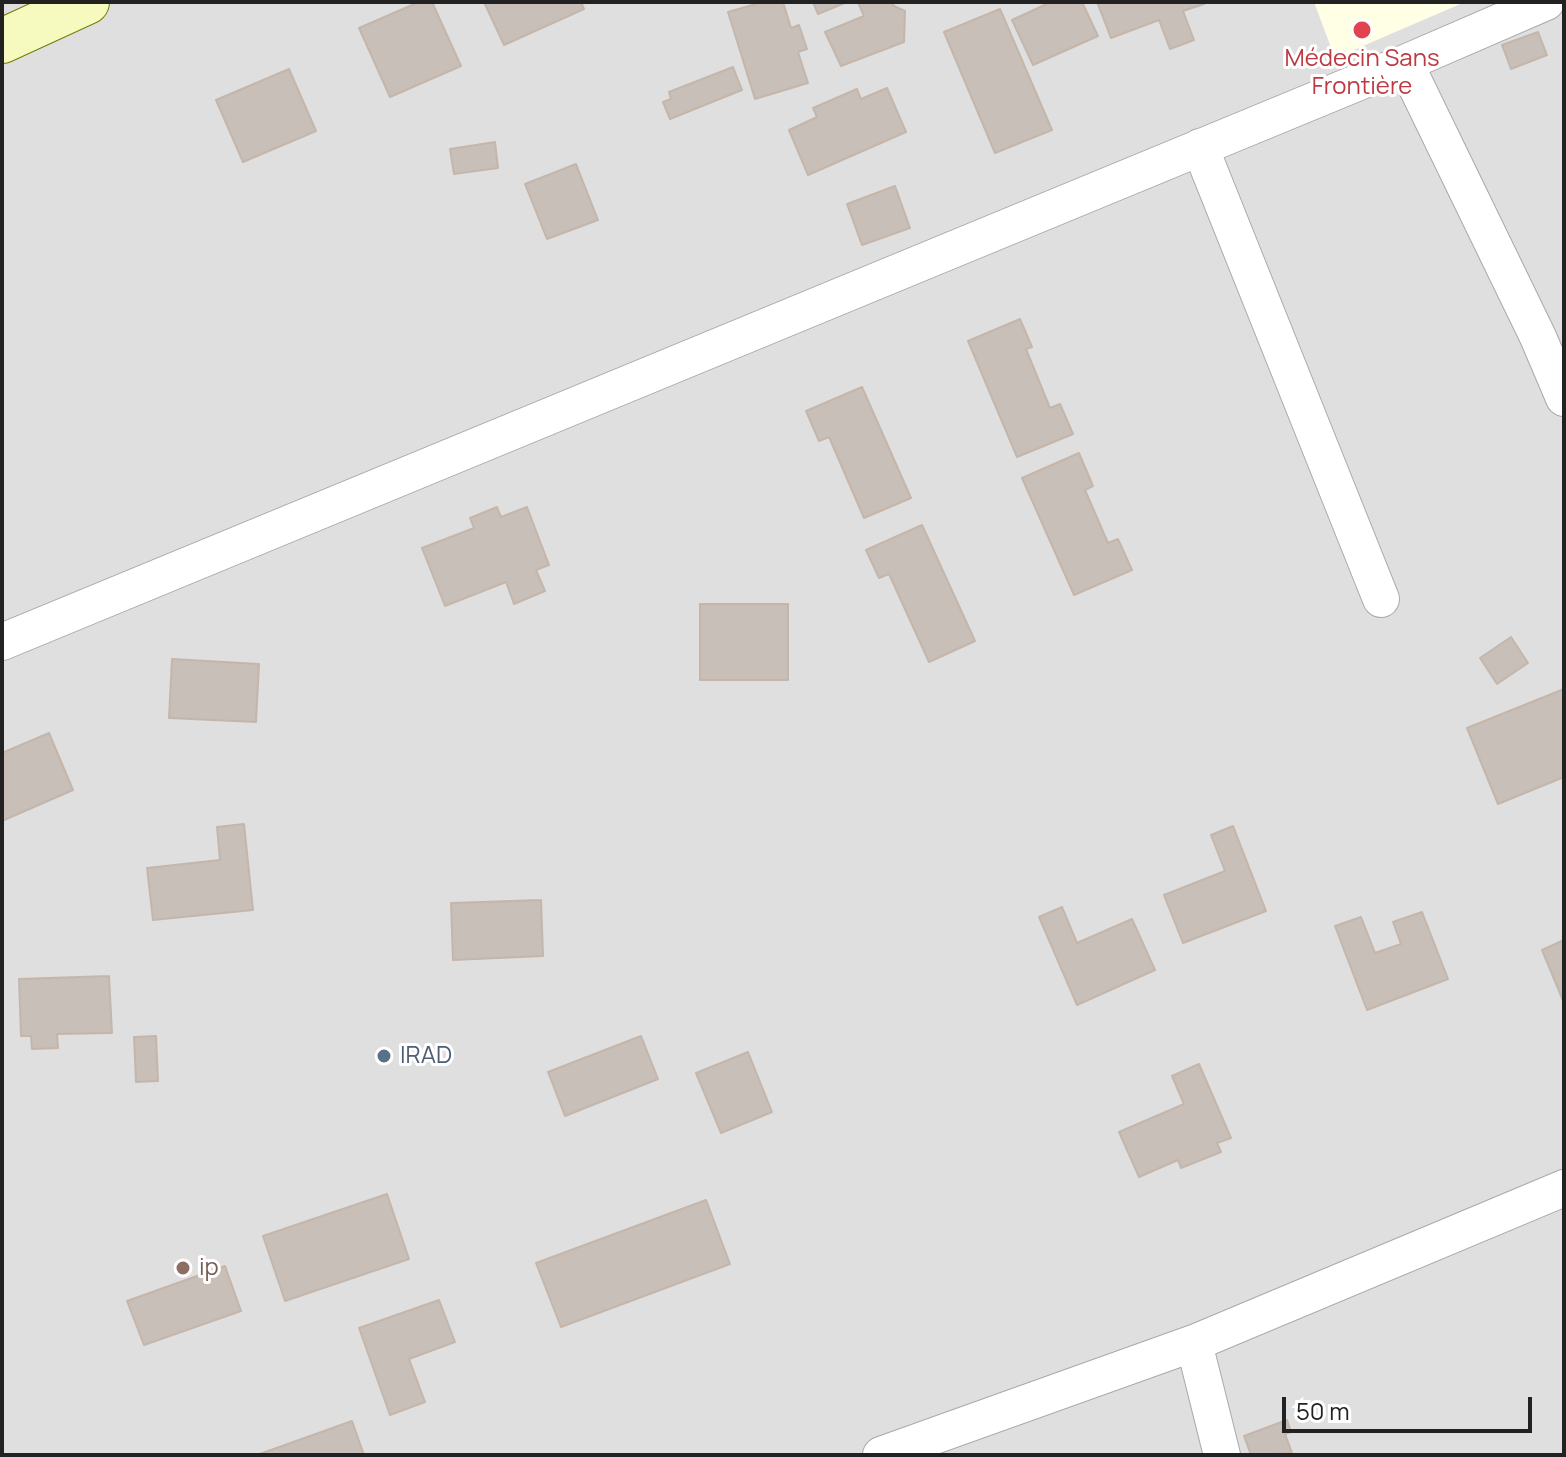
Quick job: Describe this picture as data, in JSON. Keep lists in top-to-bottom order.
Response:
{
  "places": ["Médecin Sans Frontière", "IRAD", "ip"],
  "scale_bar": "50 m"
}
